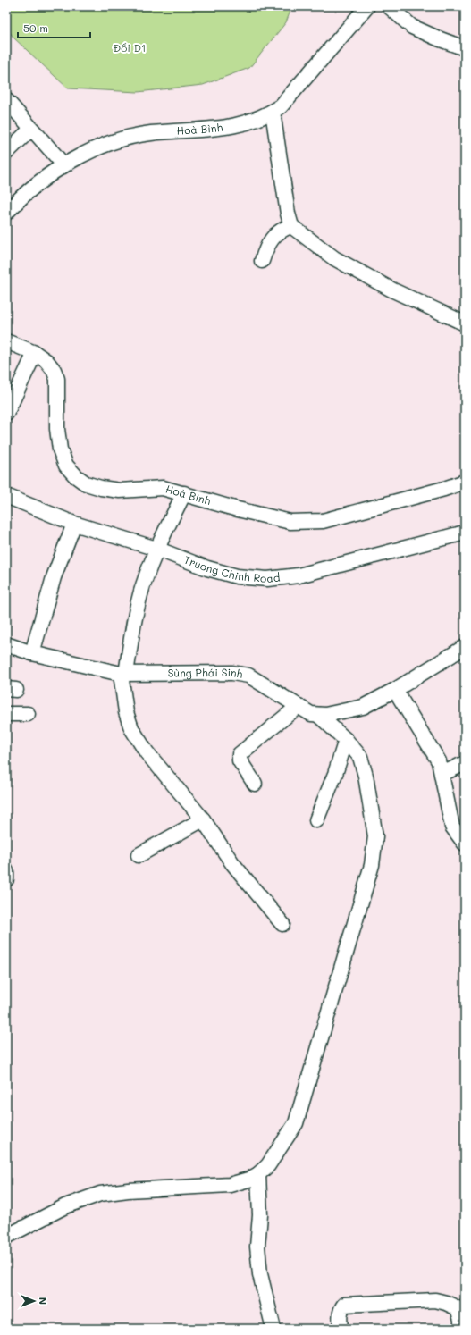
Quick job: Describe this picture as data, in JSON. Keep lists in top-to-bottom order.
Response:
{
  "streets": {
    "street": ["Hoà Bình", "Truong Chinh Road", "Sùng Phái Sinh"]
  },
  "parks": ["Đồi D1"],
  "scale_bar": "50 m",
  "north": "right"
}
